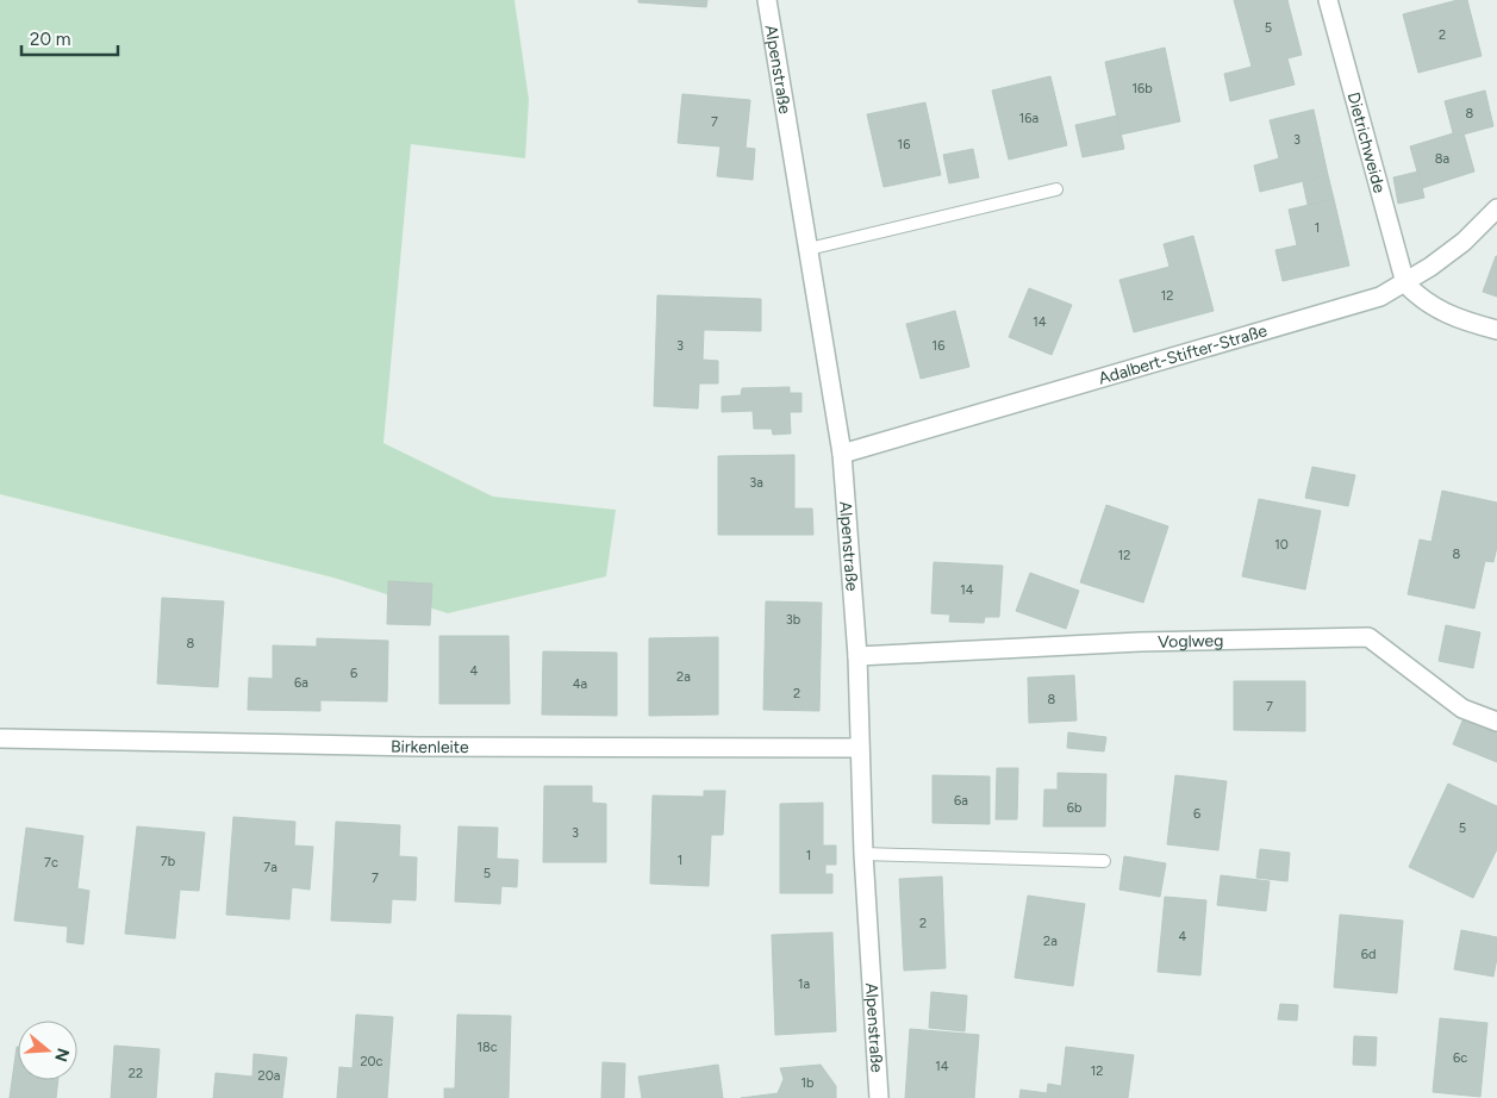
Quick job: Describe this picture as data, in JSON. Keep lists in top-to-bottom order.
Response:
{
  "streets": {
    "street": [
      "Alpenstraße",
      "Dietrichweide",
      "Adalbert-Stifter-Straße",
      "Voglweg",
      "Birkenleite"
    ]
  },
  "crossings": [
    ["Alpenstraße", "Adalbert-Stifter-Straße"],
    ["Alpenstraße", "Voglweg"],
    ["Alpenstraße", "Birkenleite"],
    ["Dietrichweide", "Adalbert-Stifter-Straße"]
  ],
  "house_numbers": [
    "5",
    "2",
    "16b",
    "8",
    "16a",
    "7",
    "3",
    "16",
    "8a",
    "1",
    "12",
    "14",
    "3",
    "16",
    "3a",
    "10",
    "8",
    "12",
    "14",
    "3b",
    "8",
    "4",
    "6",
    "2a",
    "6a",
    "4a",
    "2",
    "8",
    "7",
    "6a",
    "6b",
    "6",
    "5",
    "3",
    "1",
    "1",
    "7b",
    "7c",
    "7a",
    "5",
    "7",
    "2",
    "4",
    "2a",
    "6d",
    "1a",
    "18c",
    "6c",
    "20c",
    "14",
    "12",
    "22",
    "20a",
    "1b"
  ],
  "scale_bar": "20 m",
  "north": "right"
}
